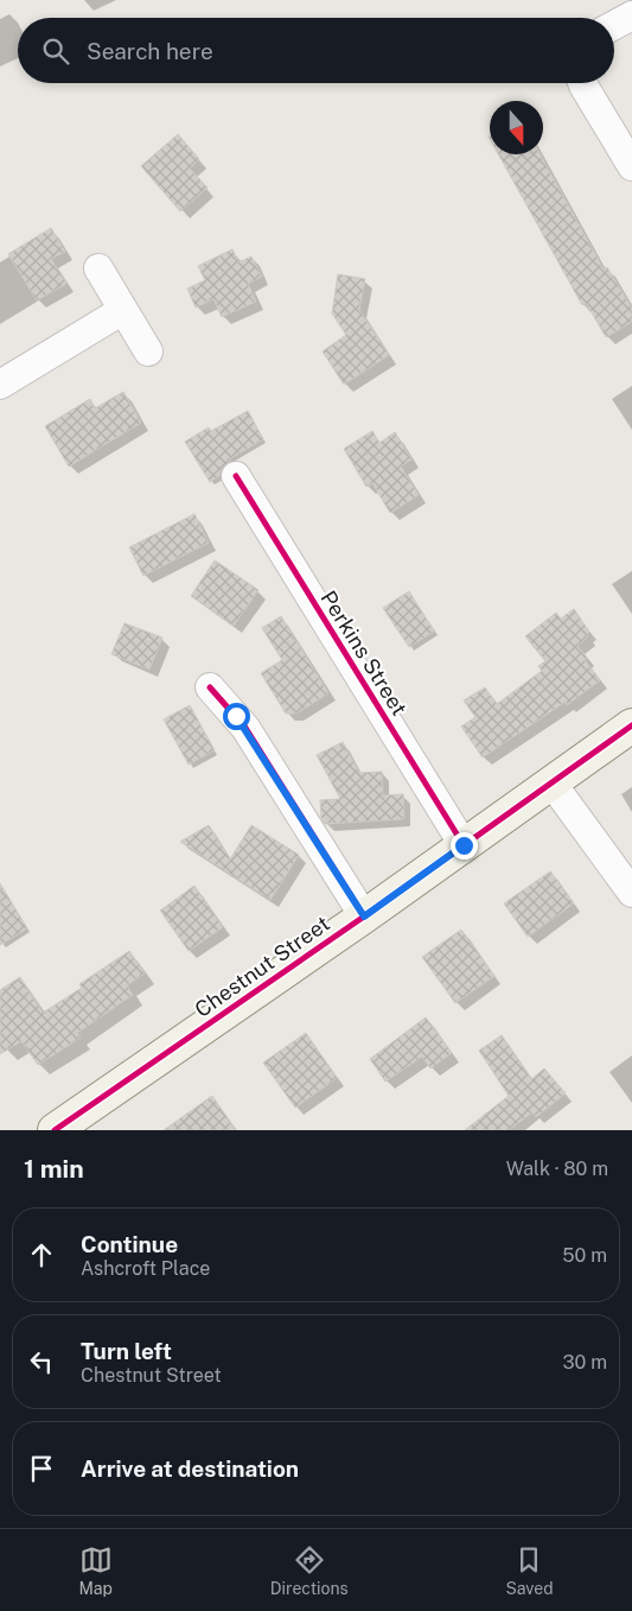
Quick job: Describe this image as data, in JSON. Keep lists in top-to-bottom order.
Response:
{
  "streets": {
    "street": ["Perkins Street", "Chestnut Street"]
  },
  "crossings": [
    ["Perkins Street", "Chestnut Street"]
  ],
  "north": "bottom",
  "page": {
    "search": "Search here",
    "heading": ["1 min", "Walk · 80 m"],
    "list": [
      ["Continue", "Ashcroft Place", "50 m"],
      ["Turn left", "Chestnut Street", "30 m"],
      "Arrive at destination"
    ],
    "nav": ["Map", "Directions", "Saved"]
  }
}
